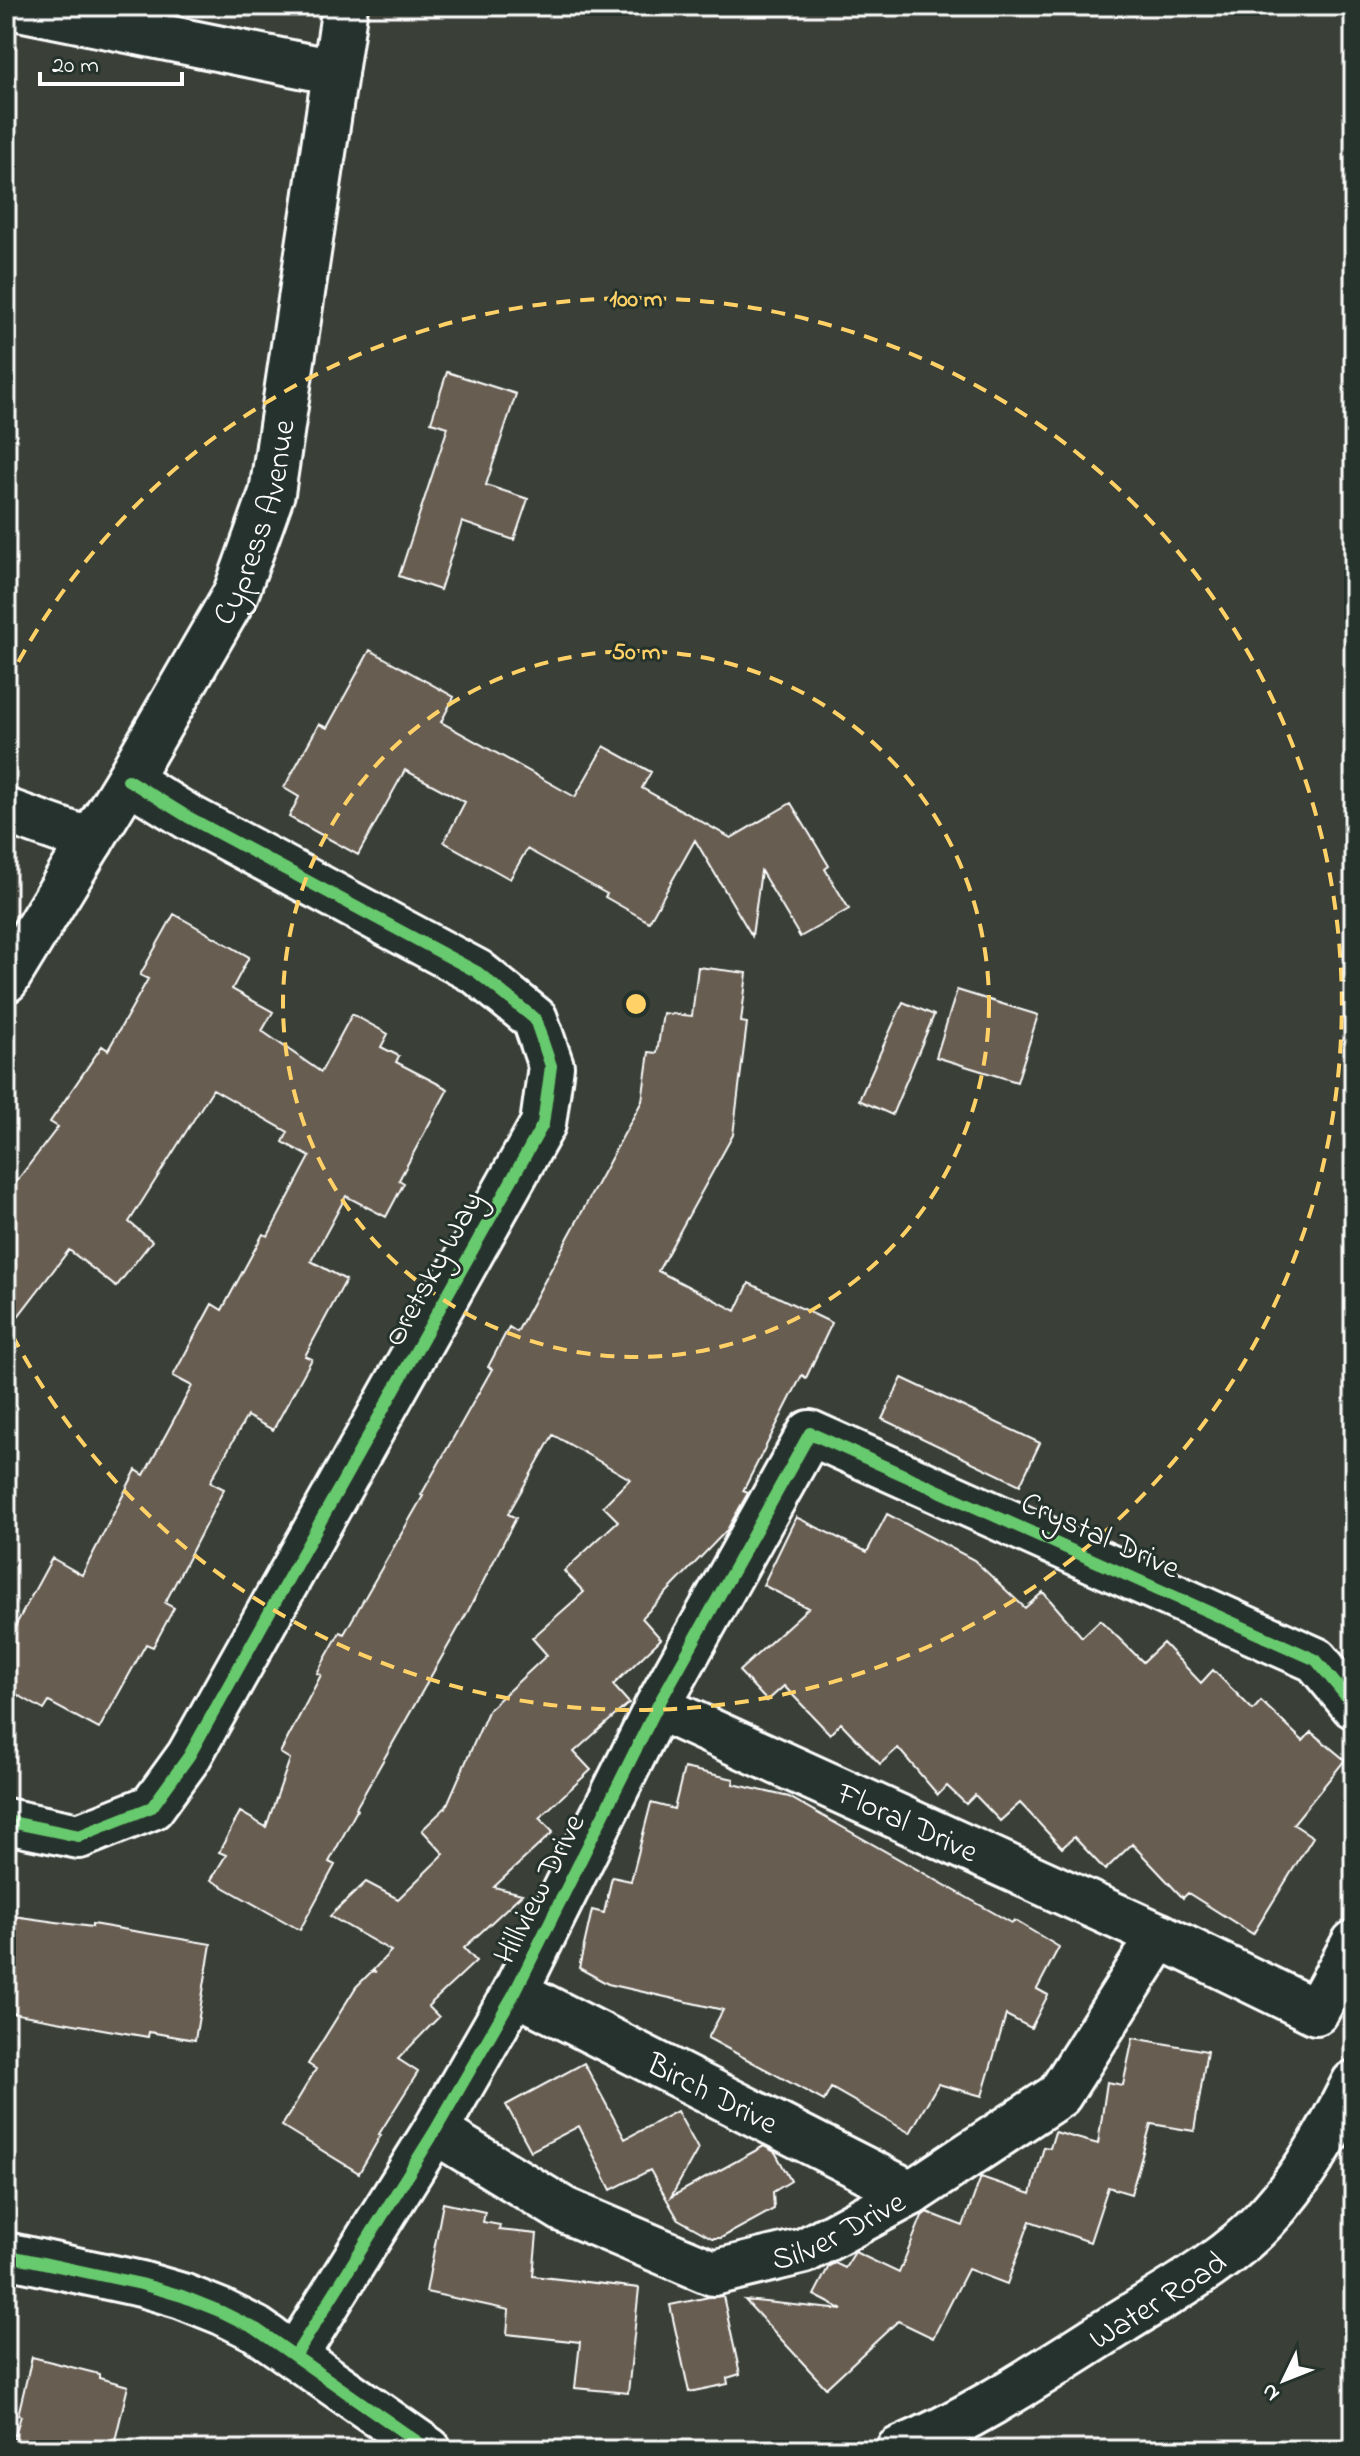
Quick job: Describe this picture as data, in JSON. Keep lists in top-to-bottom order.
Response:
{
  "streets": {
    "street": [
      "Cypress Avenue",
      "Oretsky Way",
      "Crystal Drive",
      "Floral Drive",
      "Hillview Drive",
      "Birch Drive",
      "Silver Drive",
      "Water Road"
    ]
  },
  "crossings": [
    ["Cypress Avenue", "Oretsky Way"],
    ["Crystal Drive", "Hillview Drive"],
    ["Floral Drive", "Hillview Drive"],
    ["Floral Drive", "Silver Drive"],
    ["Hillview Drive", "Birch Drive"],
    ["Hillview Drive", "Silver Drive"],
    ["Birch Drive", "Silver Drive"]
  ],
  "scale_bar": "20 m",
  "north": "bottom left",
  "rings": ["100 m", "50 m"]
}
